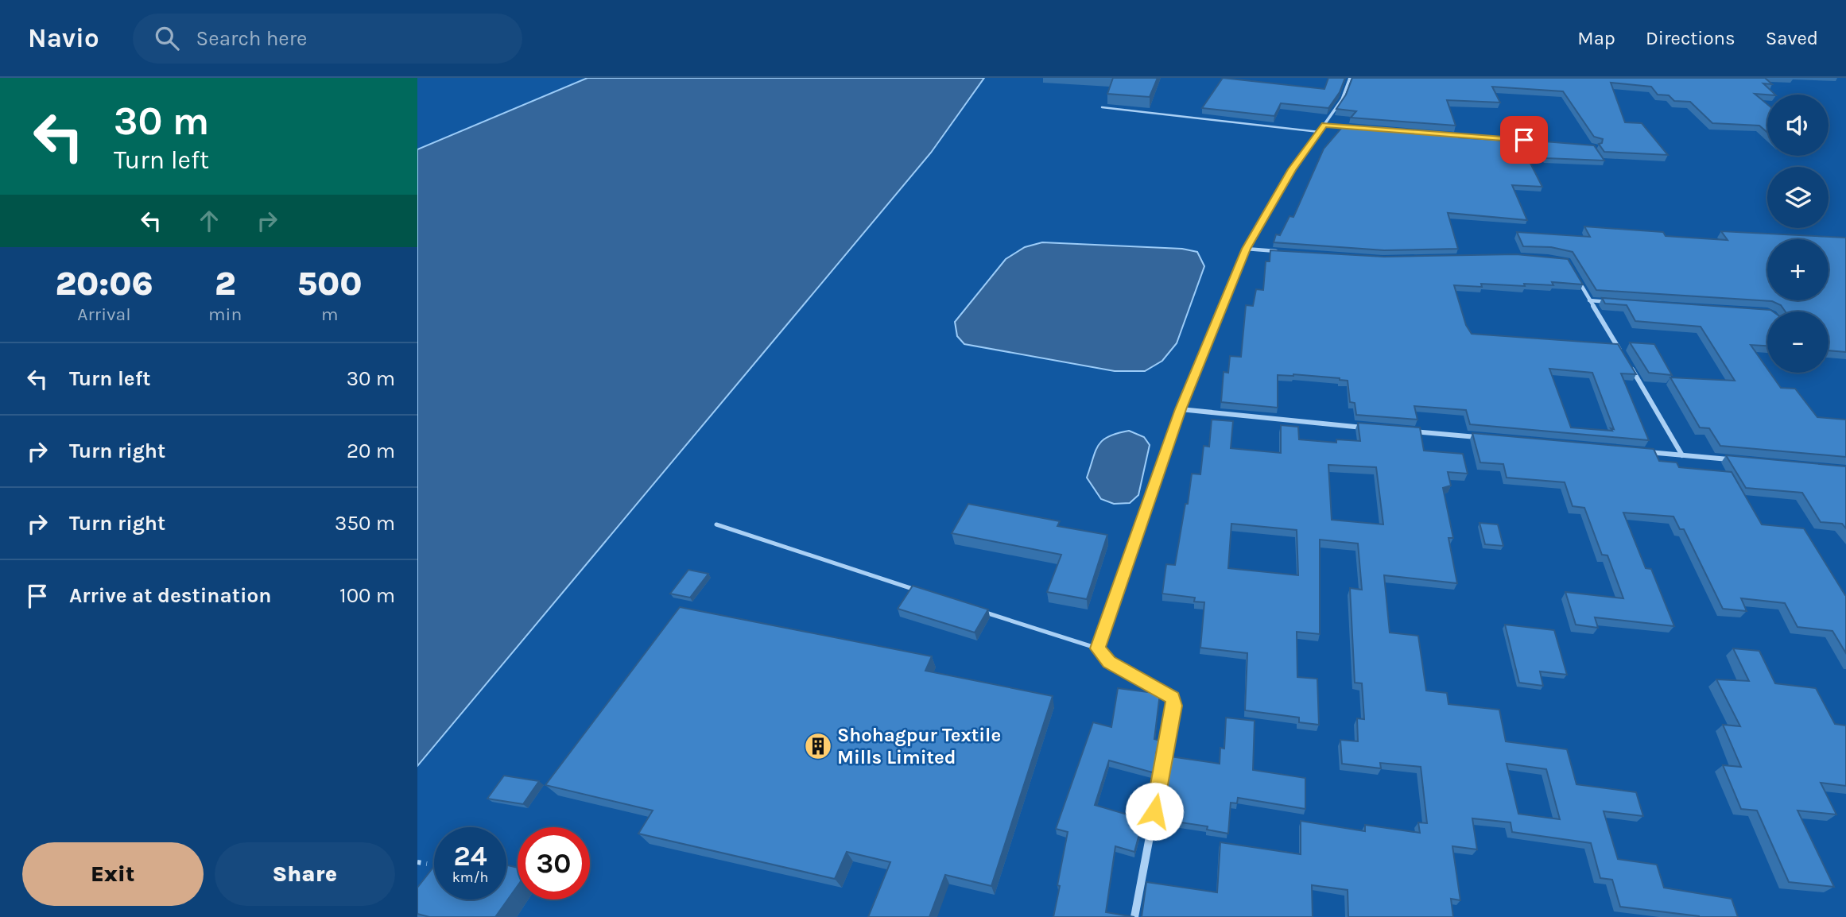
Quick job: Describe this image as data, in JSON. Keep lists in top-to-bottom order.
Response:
{
  "places": {
    "building": ["Shohagpur Textile Mills Limited"]
  },
  "page": {
    "header": "Navio",
    "search": "Search here",
    "nav": ["Map", "Directions", "Saved"],
    "turn": ["30 m", "Turn left"],
    "map_buttons": ["+", "−"],
    "eta": [
      "20:06",
      "Arrival",
      "2",
      "min",
      "500",
      "m"
    ],
    "list": [
      {
        "name": "Turn left",
        "value": "30 m"
      },
      {
        "name": "Turn right",
        "value": "20 m"
      },
      {
        "name": "Turn right",
        "value": "350 m"
      },
      {
        "name": "Arrive at destination",
        "value": "100 m"
      }
    ],
    "speed": "24 km/h",
    "limit": "30",
    "buttons": ["Exit", "Share"]
  }
}
